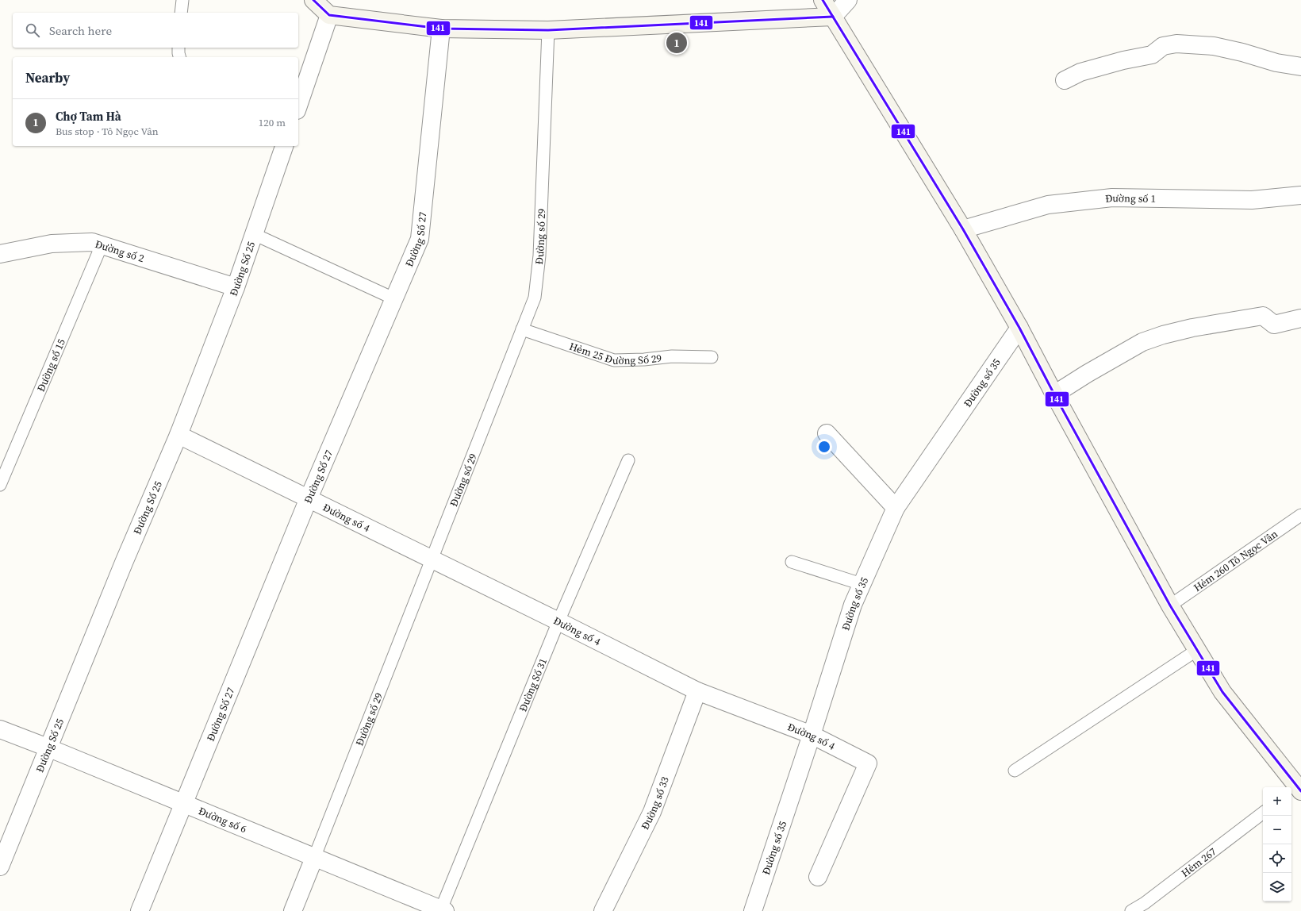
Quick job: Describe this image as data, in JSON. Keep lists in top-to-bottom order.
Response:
{
  "streets": {
    "street": [
      "Đường số 1",
      "Đường số 29",
      "Đường Số 27",
      "Đường số 2",
      "Đường Số 25",
      "Đường số 35",
      "Đường số 4",
      "Đường số 33",
      "Đường số 6"
    ],
    "lane": [
      "Hẻm 25 Đường Số 29",
      "Đường số 15",
      "Hẻm 260 Tô Ngọc Vân",
      "Đường Số 31",
      "Hẻm 267"
    ]
  },
  "crossings": [
    ["Đường số 29", "Hẻm 25 Đường Số 29"],
    ["Đường số 29", "Đường số 4"],
    ["Đường số 29", "Đường số 6"],
    ["Đường Số 27", "Đường số 4"],
    ["Đường Số 27", "Đường số 6"],
    ["Đường số 2", "Đường Số 25"],
    ["Đường số 2", "Đường số 15"],
    ["Đường Số 25", "Đường số 4"],
    ["Đường Số 25", "Đường số 6"],
    ["Đường số 35", "Đường số 4"],
    ["Đường số 4", "Đường Số 31"],
    ["Đường số 4", "Đường số 33"],
    ["Đường Số 31", "Đường số 6"]
  ],
  "lines": ["transit line 141"],
  "page": {
    "search": "Search here",
    "pins": "1",
    "heading": "Nearby",
    "list": [
      {
        "mark": "1",
        "name": "Chợ Tam Hà",
        "note": "Bus stop · Tô Ngọc Vân",
        "value": "120 m"
      }
    ],
    "map_buttons": ["+", "−"]
  }
}
